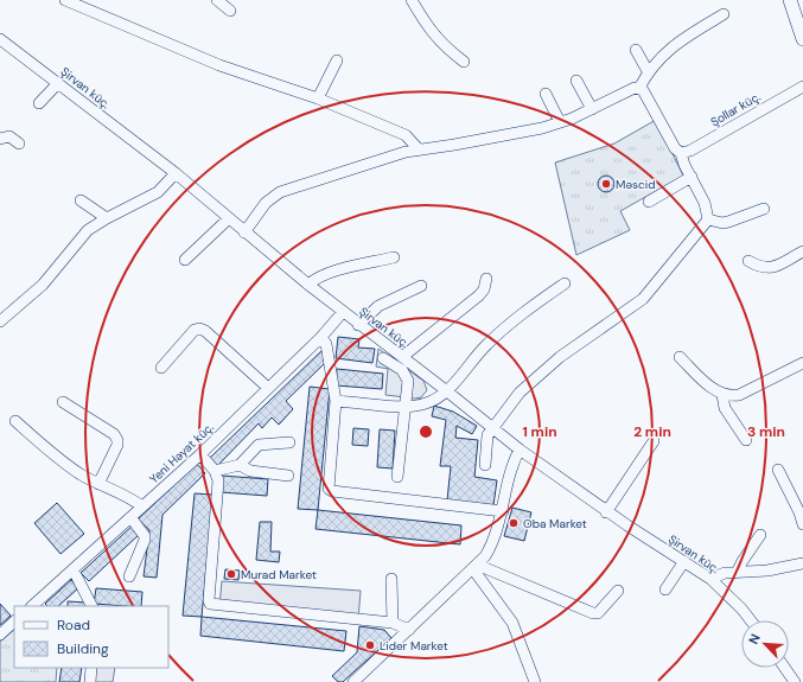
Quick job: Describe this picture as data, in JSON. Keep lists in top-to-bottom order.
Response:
{
  "streets": {
    "street": ["Şirvan küç.", "Şollar küç.", "Yeni Həyat küç."]
  },
  "crossings": [
    ["Şirvan küç.", "Yeni Həyat küç."]
  ],
  "places": [
    "Məscid",
    "Oba Market",
    "Murad Market",
    "Lider Market"
  ],
  "legend": ["Road", "Building"],
  "north": "top left",
  "rings": ["1 min", "2 min", "3 min"]
}
